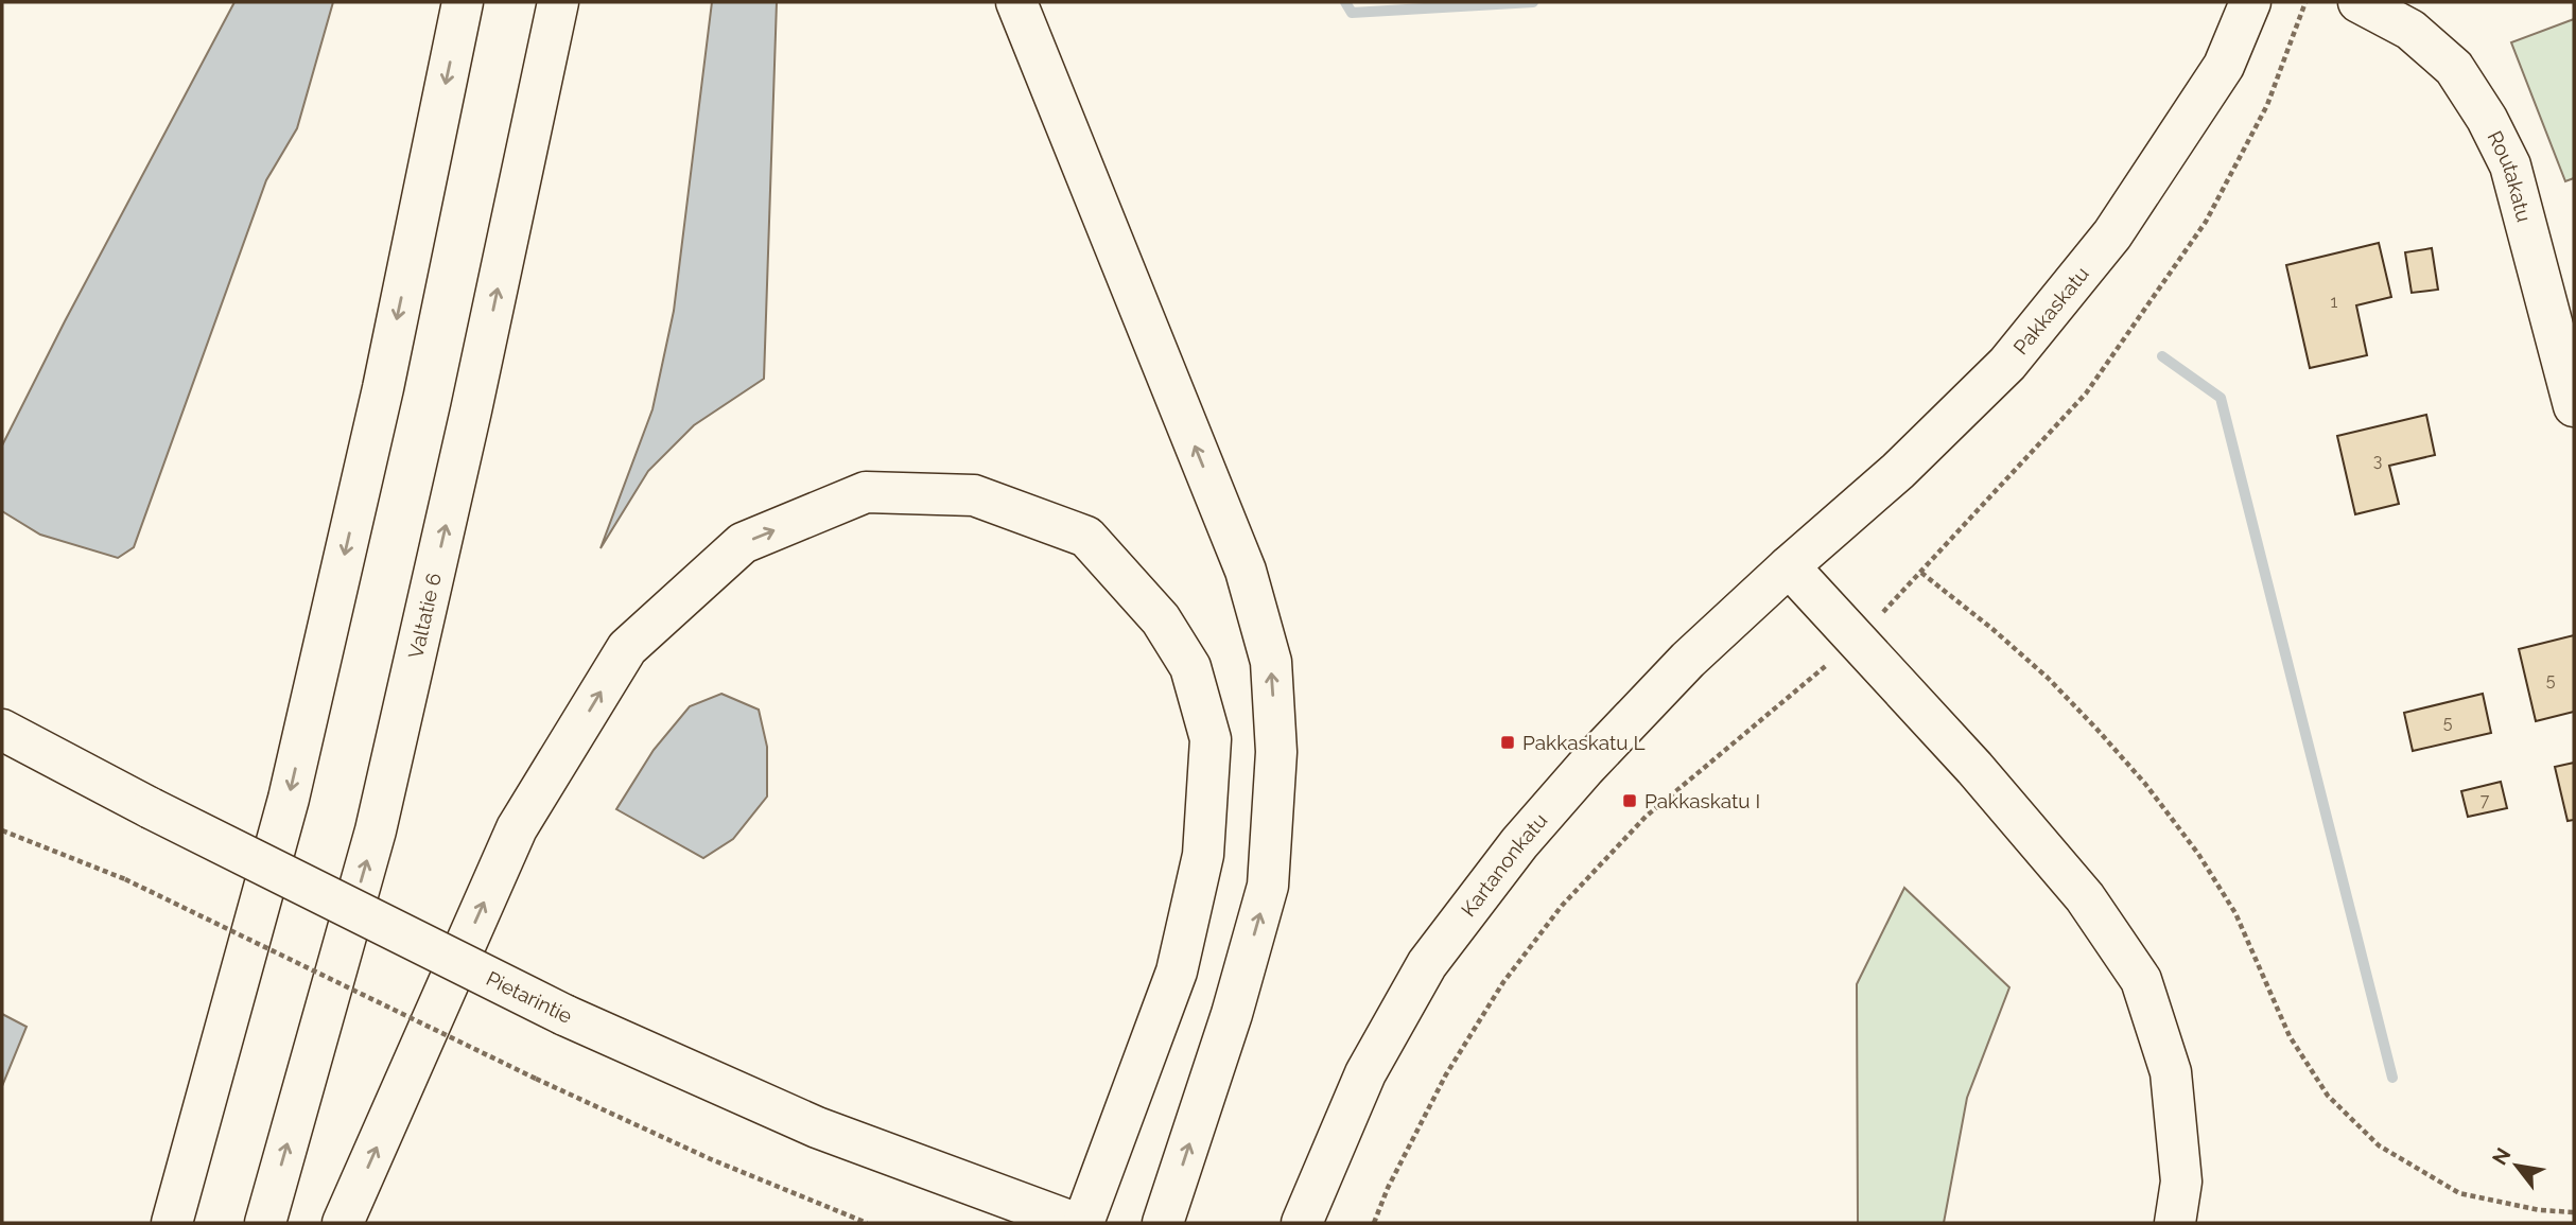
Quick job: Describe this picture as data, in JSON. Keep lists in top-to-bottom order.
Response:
{
  "streets": {
    "main road": [
      "Routakatu",
      "Pakkaskatu",
      "Valtatie 6",
      "Kartanonkatu",
      "Pietarintie"
    ]
  },
  "crossings": [
    ["Pakkaskatu", "Kartanonkatu"]
  ],
  "places": {
    "transit": ["Pakkaskatu L", "Pakkaskatu I"]
  },
  "house_numbers": [
    "1",
    "3",
    "5",
    "5",
    "7"
  ],
  "north": "top left"
}
